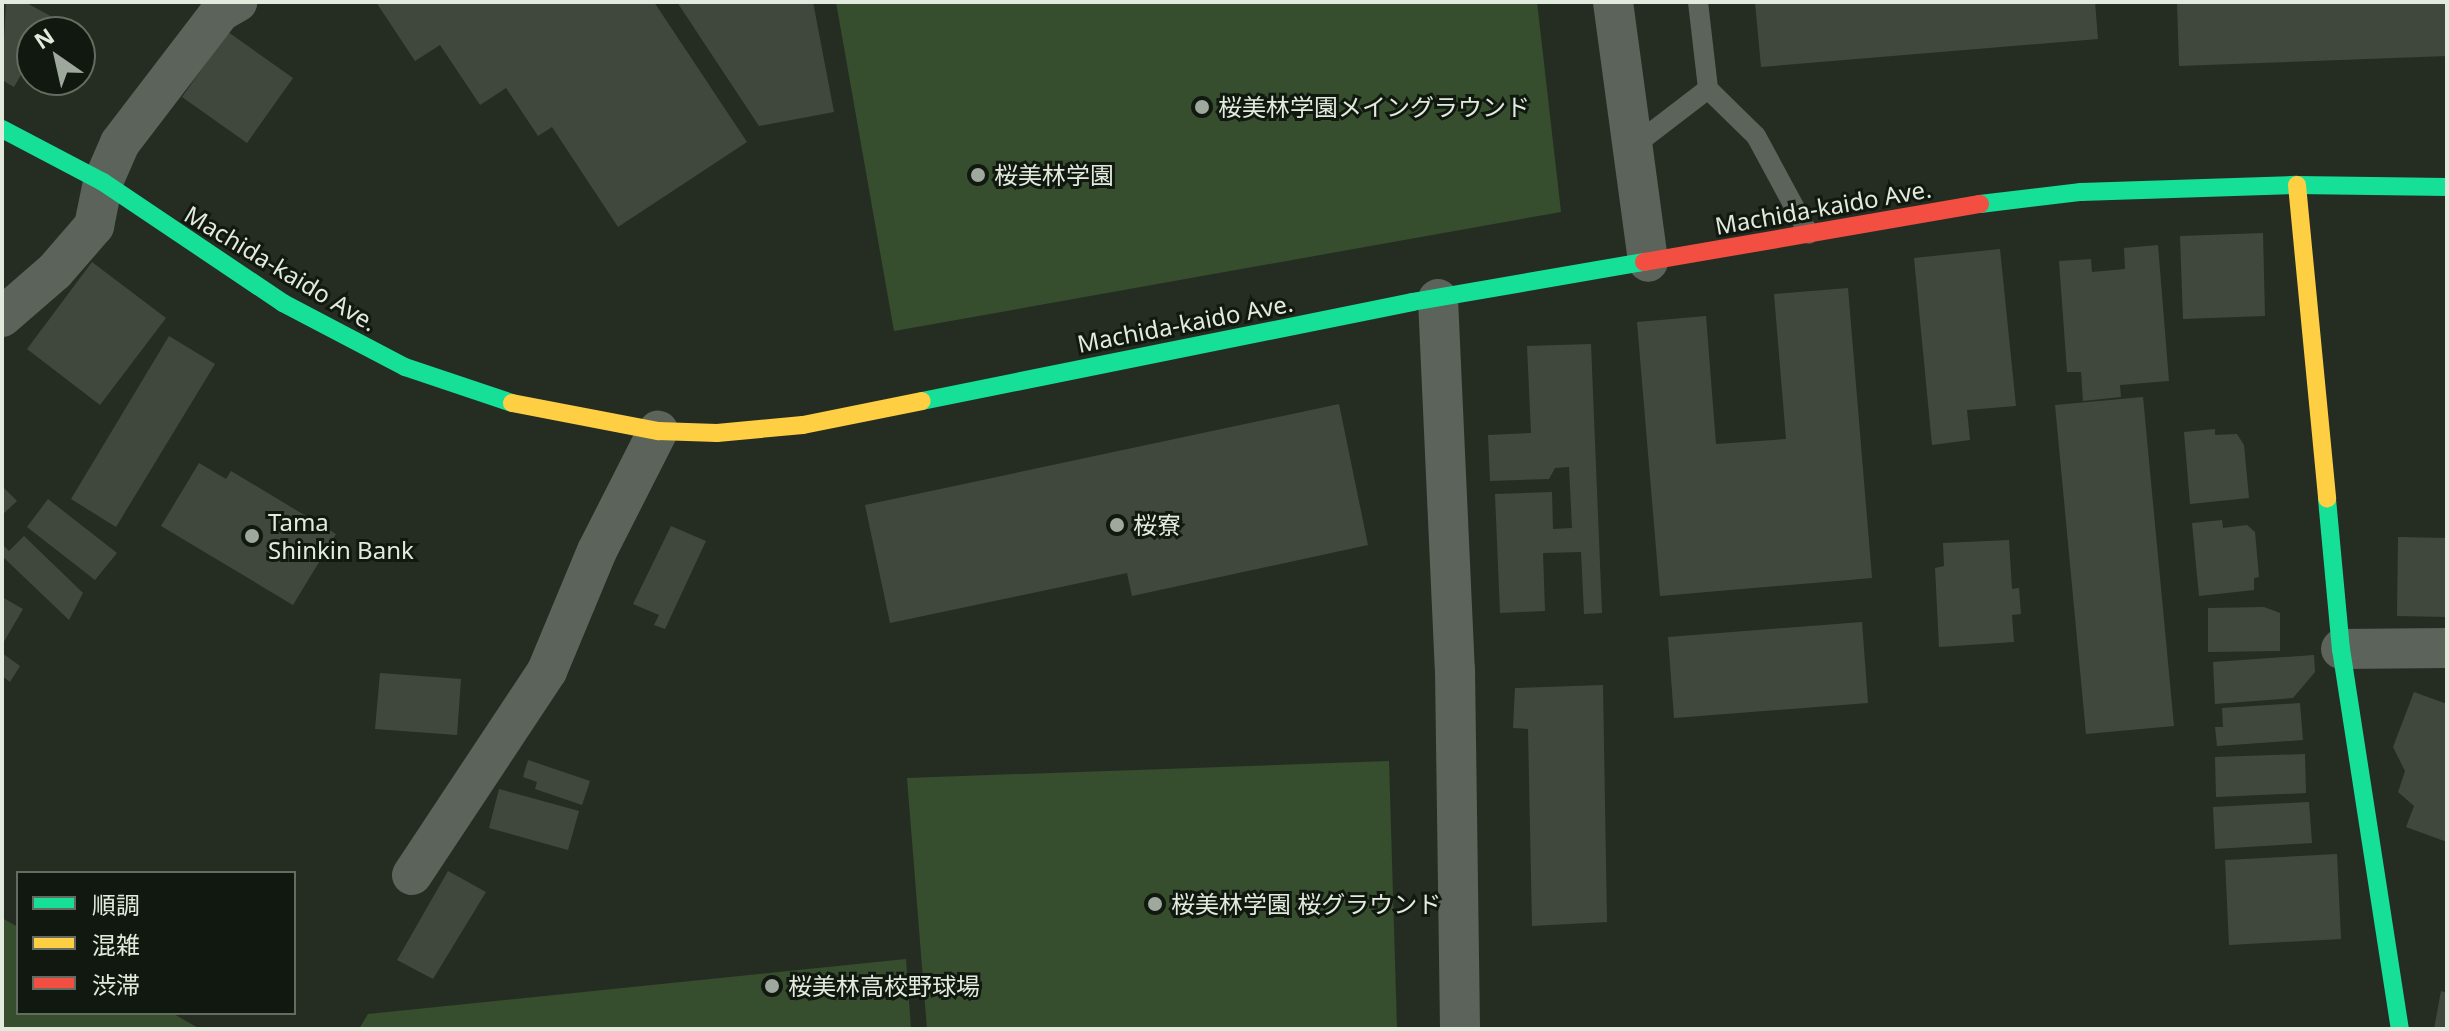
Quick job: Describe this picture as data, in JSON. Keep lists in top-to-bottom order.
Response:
{
  "streets": {
    "main road": ["Machida-kaido Ave."]
  },
  "places": [
    "桜美林学園メイングラウンド",
    "桜美林学園",
    "桜寮",
    "Tama Shinkin Bank",
    "桜美林学園 桜グラウンド",
    "桜美林高校野球場"
  ],
  "legend": ["順調", "混雑", "渋滞"],
  "north": "top left"
}
